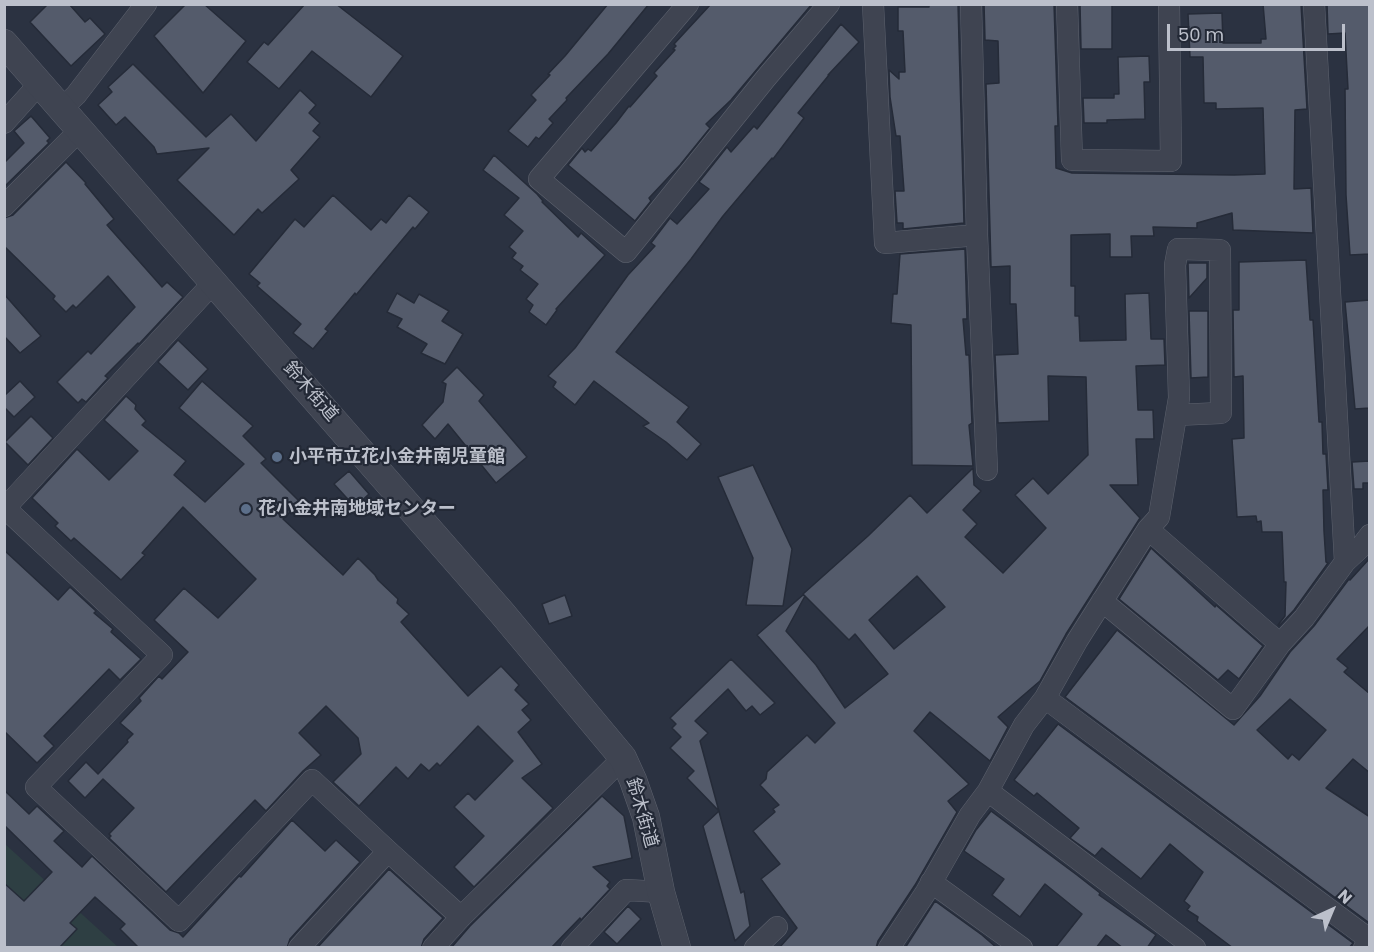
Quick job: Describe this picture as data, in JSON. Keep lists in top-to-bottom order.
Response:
{
  "streets": {
    "street": ["鈴木街道"]
  },
  "places": ["小平市立花小金井南児童館", "花小金井南地域センター"],
  "scale_bar": "50 m",
  "north": "top right"
}
